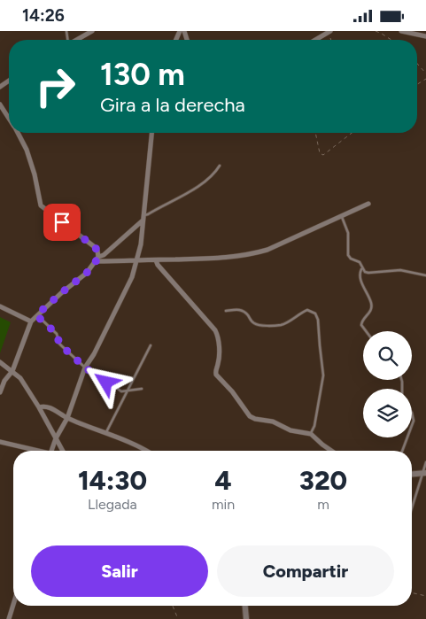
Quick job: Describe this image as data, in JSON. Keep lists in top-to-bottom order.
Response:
{
  "page": {
    "status": "14:26",
    "turn": ["130 m", "Gira a la derecha"],
    "eta": [
      "14:30",
      "Llegada",
      "4",
      "min",
      "320",
      "m"
    ],
    "buttons": ["Salir", "Compartir"]
  }
}
